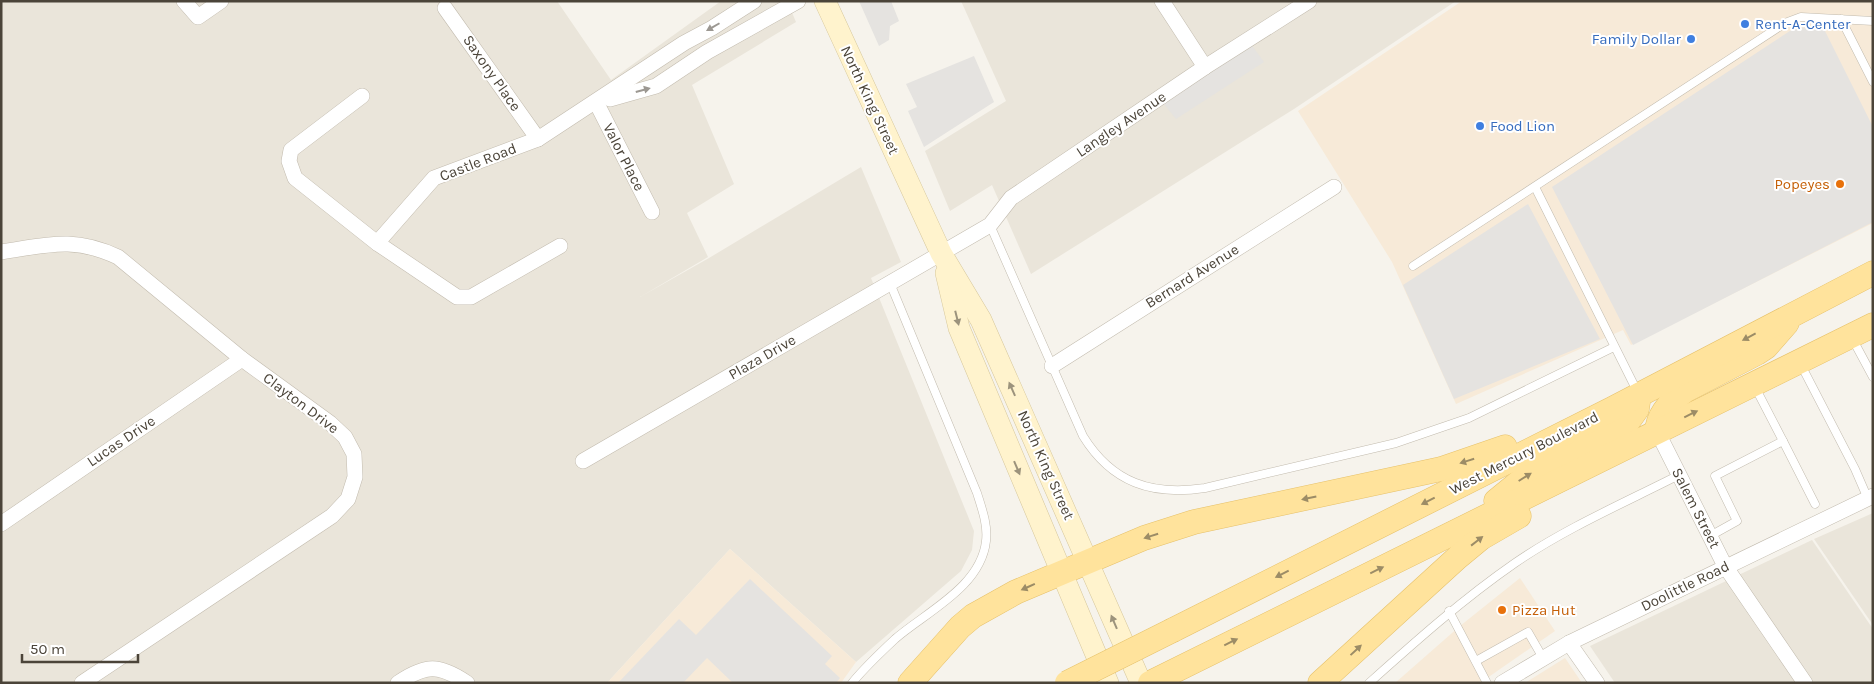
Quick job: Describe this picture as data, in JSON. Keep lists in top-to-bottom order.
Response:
{
  "streets": {
    "main road": ["North King Street", "West Mercury Boulevard"],
    "street": [
      "Saxony Place",
      "Langley Avenue",
      "Valor Place",
      "Castle Road",
      "Bernard Avenue",
      "Plaza Drive",
      "Clayton Drive",
      "Lucas Drive",
      "Salem Street",
      "Doolittle Road"
    ]
  },
  "crossings": [
    ["Saxony Place", "Castle Road"],
    ["North King Street", "Langley Avenue"],
    ["North King Street", "Plaza Drive"],
    ["Langley Avenue", "Plaza Drive"],
    ["Valor Place", "Castle Road"],
    ["Clayton Drive", "Lucas Drive"],
    ["Salem Street", "Doolittle Road"]
  ],
  "places": [
    "Rent-A-Center",
    "Family Dollar",
    "Food Lion",
    "Popeyes",
    "Pizza Hut"
  ],
  "scale_bar": "50 m"
}
